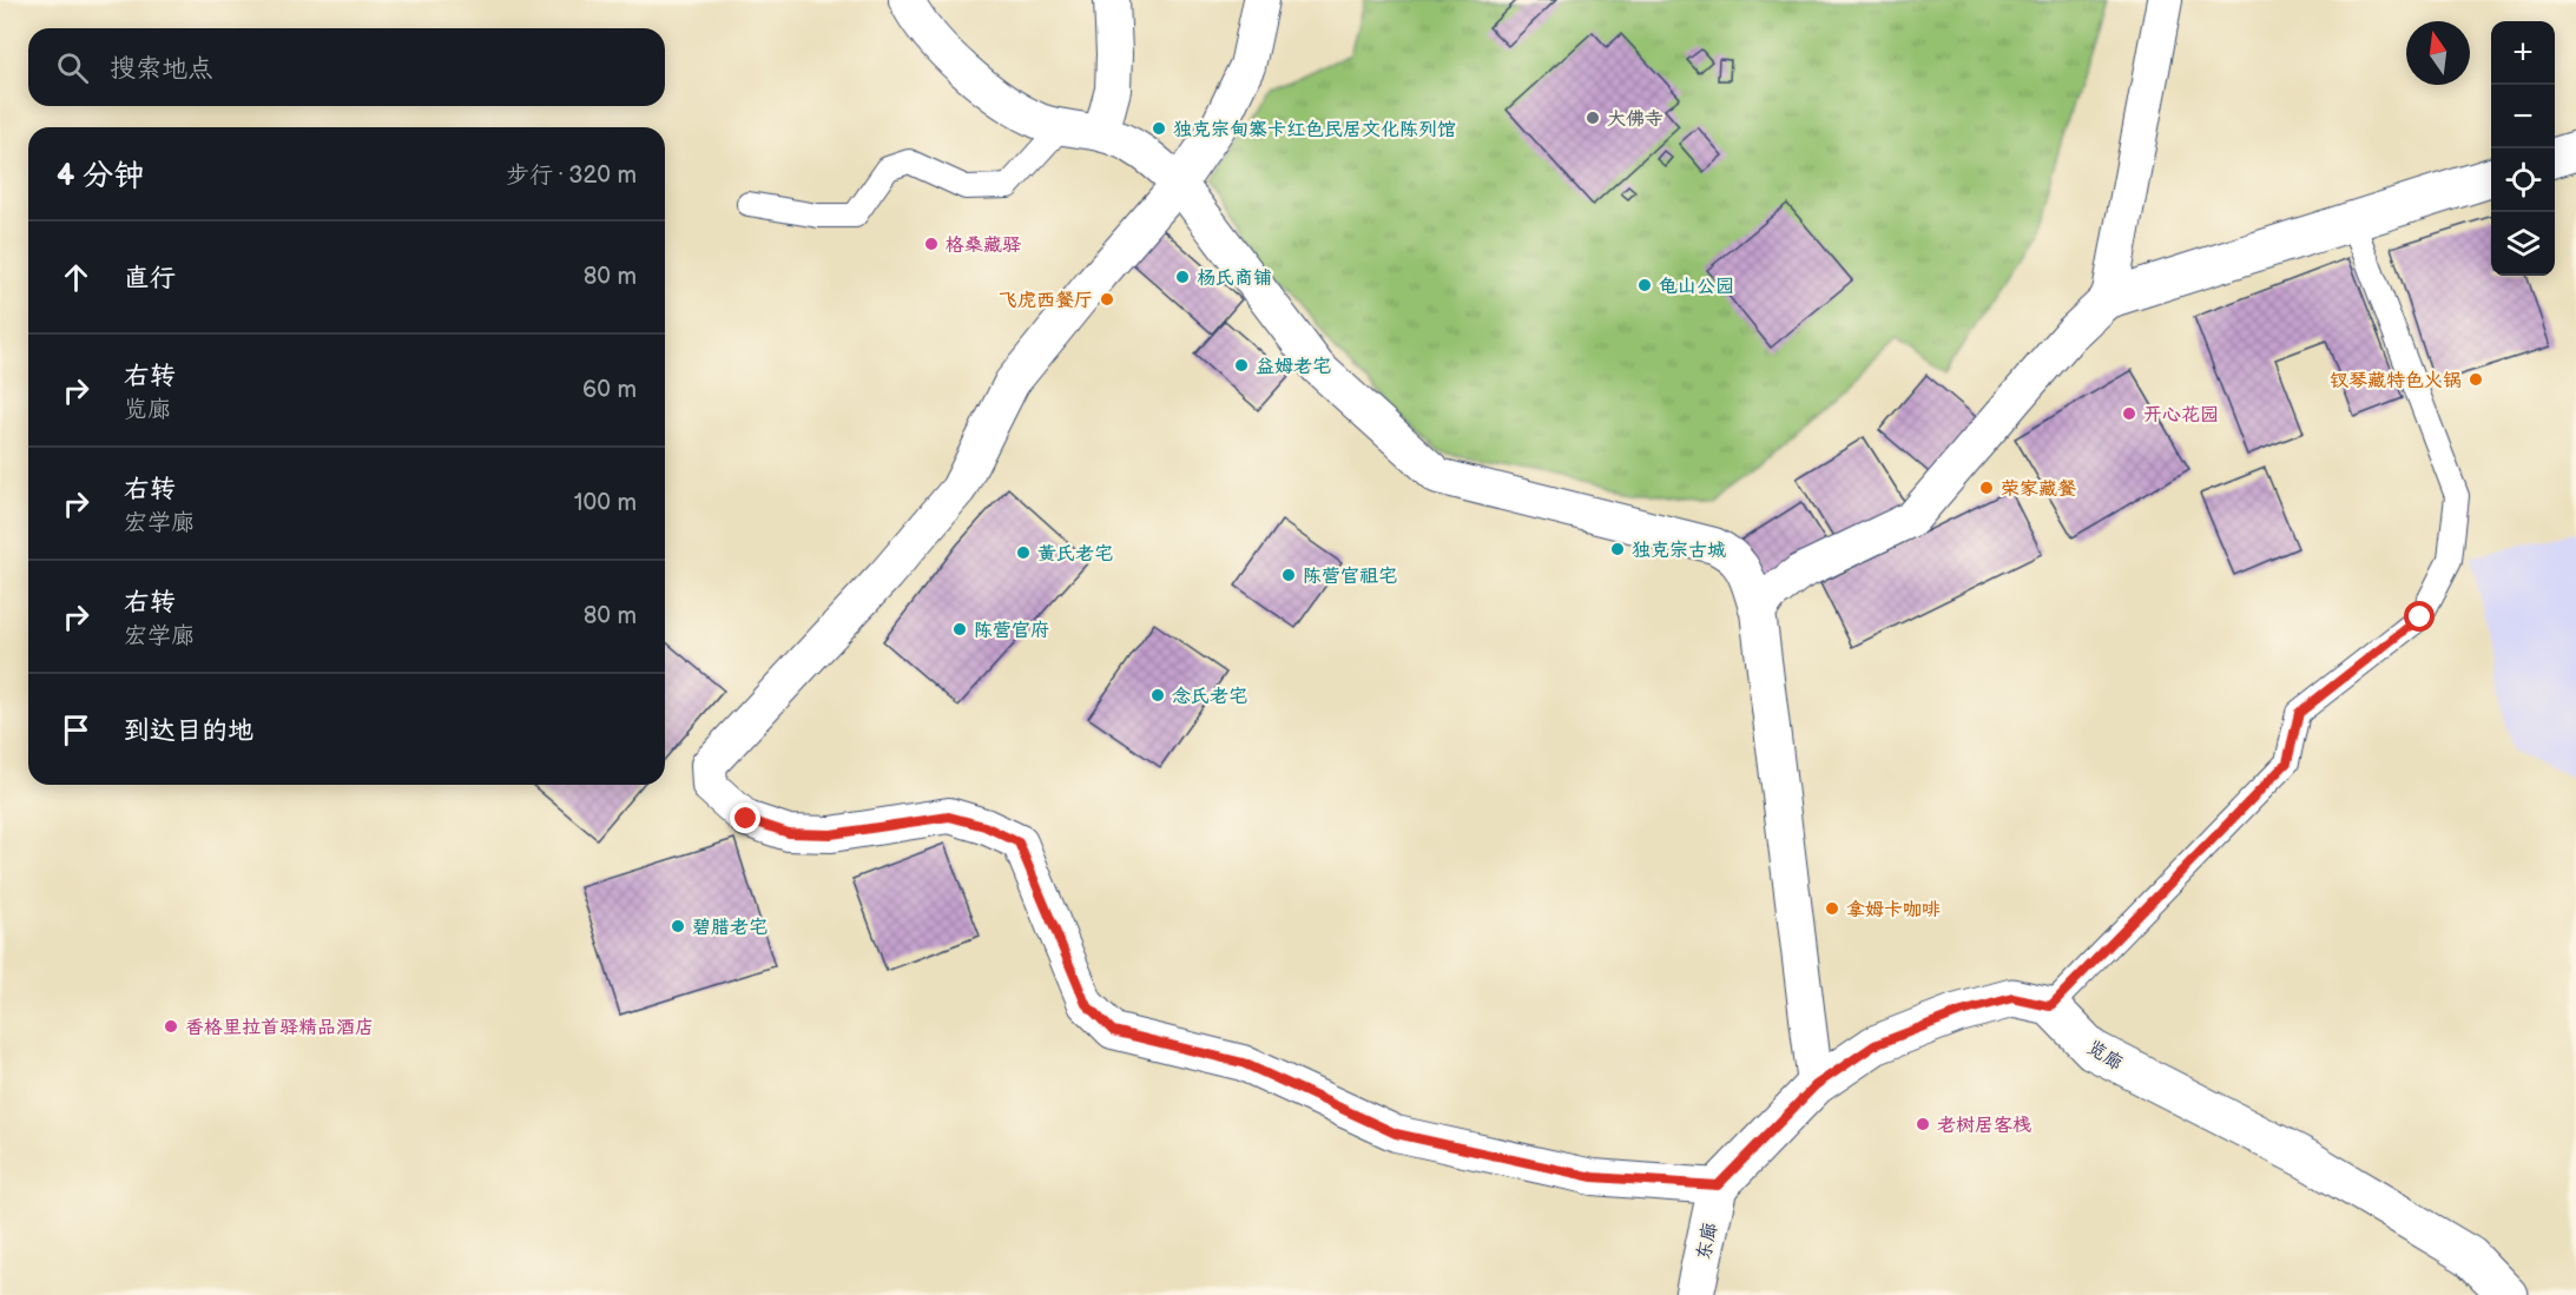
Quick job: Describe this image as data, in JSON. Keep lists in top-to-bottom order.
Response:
{
  "streets": {
    "street": ["览廊", "东廊"]
  },
  "places": [
    "大佛寺",
    "独克宗甸寨卡红色民居文化陈列馆",
    "格桑藏驿",
    "杨氏商铺",
    "龟山公园",
    "飞虎西餐厅",
    "益姆老宅",
    "钗琴藏特色火锅",
    "开心花园",
    "荣家藏餐",
    "独克宗古城",
    "黄氏老宅",
    "陈营官祖宅",
    "陈营官府",
    "念氏老宅",
    "拿姆卡咖啡",
    "碧腊老宅",
    "香格里拉首驿精品酒店",
    "老树居客栈"
  ],
  "north": "top",
  "page": {
    "map_buttons": ["+", "−"],
    "search": "搜索地点",
    "heading": ["4 分钟", "步行 · 320 m"],
    "list": [
      ["直行", "80 m"],
      ["右转", "览廊", "60 m"],
      ["右转", "宏学廊", "100 m"],
      ["右转", "宏学廊", "80 m"],
      "到达目的地"
    ]
  }
}
